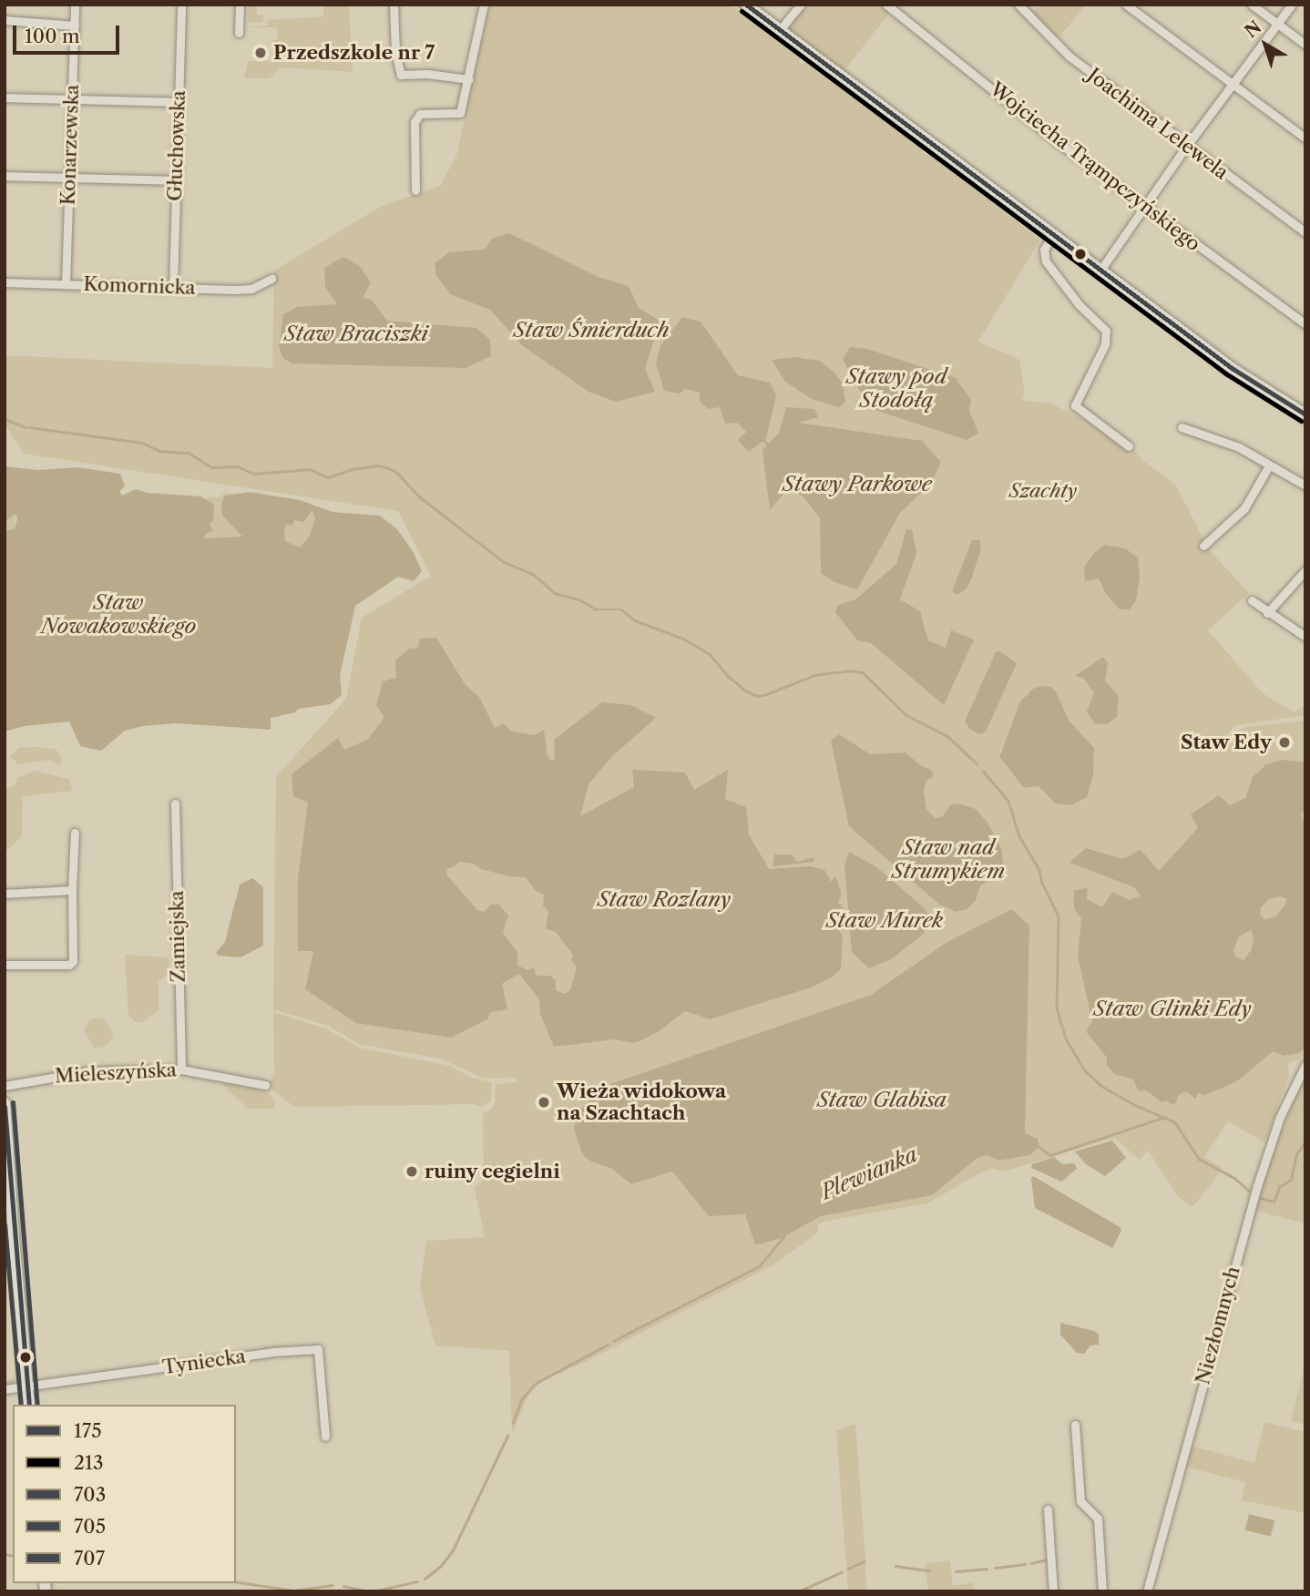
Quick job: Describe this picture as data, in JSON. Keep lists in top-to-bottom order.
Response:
{
  "streets": {
    "street": [
      "Joachima Lelewela",
      "Konarzewska",
      "Głuchowska",
      "Wojciecha Trąmpczyńskiego",
      "Komornicka",
      "Zamiejska",
      "Mieleszyńska",
      "Niezłomnych",
      "Tyniecka"
    ]
  },
  "crossings": [
    ["Konarzewska", "Komornicka"],
    ["Głuchowska", "Komornicka"],
    ["Zamiejska", "Mieleszyńska"]
  ],
  "water": [
    "Staw Śmierduch",
    "Staw Braciszki",
    "Stawy pod Stodołą",
    "Stawy Parkowe",
    "Staw Nowakowskiego",
    "Staw nad Strumykiem",
    "Staw Rozlany",
    "Staw Murek",
    "Staw Glinki Edy",
    "Staw Glabisa",
    "Plewianka"
  ],
  "parks": ["Szachty"],
  "places": [
    "Przedszkole nr 7",
    "Staw Edy",
    "Wieża widokowa na Szachtach",
    "ruiny cegielni"
  ],
  "lines": [
    "transit line 175",
    "transit line 213",
    "transit line 707",
    "transit line 703",
    "transit line 705"
  ],
  "legend": [
    "175",
    "213",
    "703",
    "705",
    "707"
  ],
  "scale_bar": "100 m",
  "north": "top left"
}
